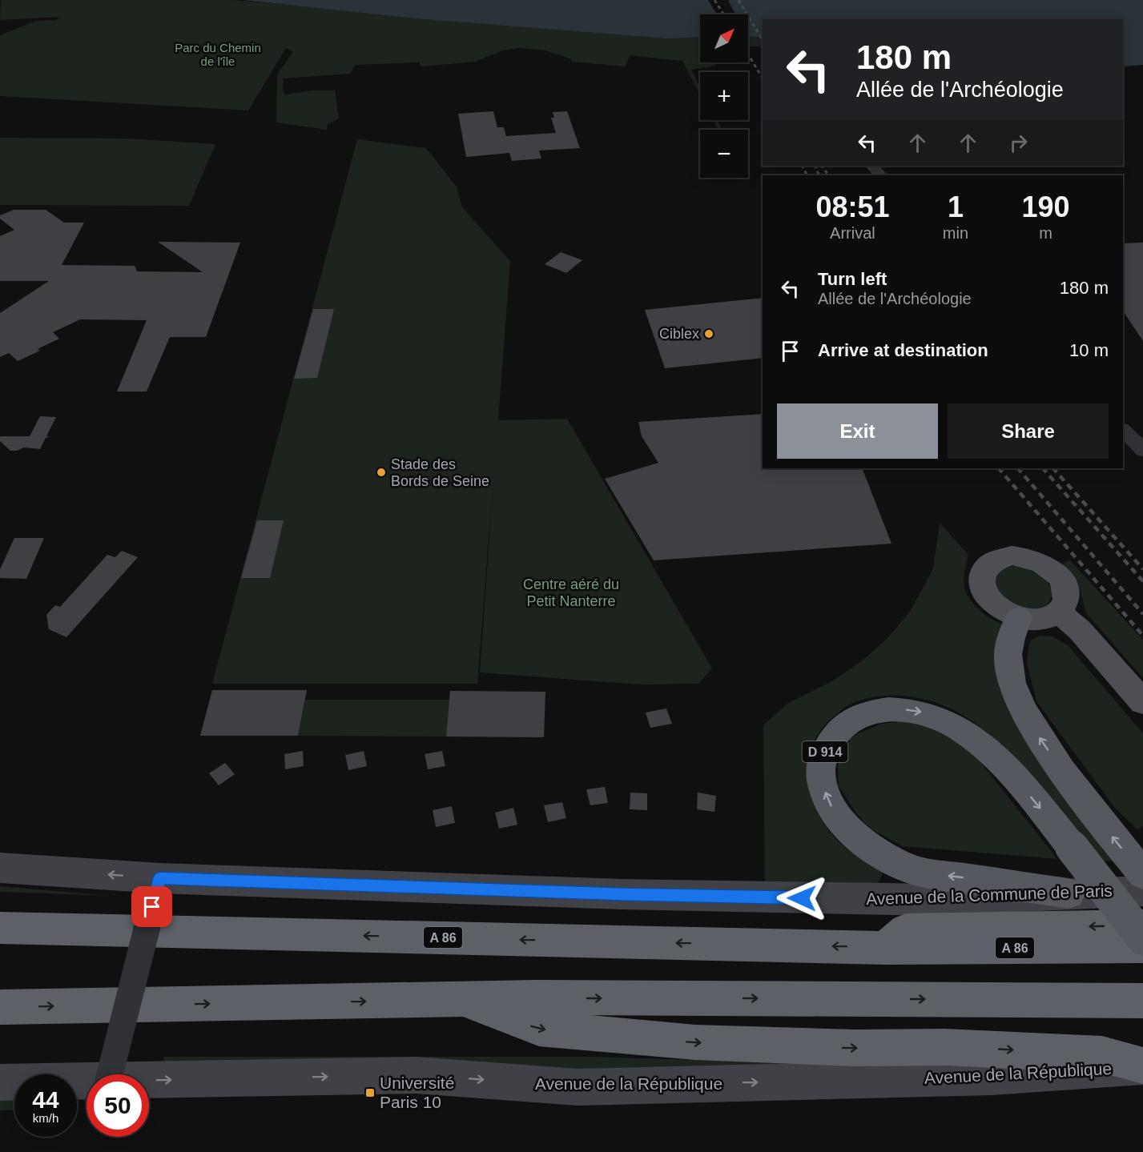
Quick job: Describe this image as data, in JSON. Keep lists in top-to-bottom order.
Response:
{
  "streets": {
    "highway": ["D 914", "A 86"],
    "main road": ["Avenue de la Commune de Paris", "Avenue de la République"]
  },
  "crossings": [
    ["D 914", "Avenue de la Commune de Paris"]
  ],
  "one_way": ["Avenue de la République"],
  "parks": ["Parc du Chemin de l'île", "Centre aéré du Petit Nanterre"],
  "places": {
    "other": ["Ciblex", "Stade des Bords de Seine"],
    "transit": ["Université Paris 10"]
  },
  "north": "top right",
  "page": {
    "map_buttons": ["+", "−"],
    "turn": ["180 m", "Allée de l'Archéologie"],
    "eta": [
      "08:51",
      "Arrival",
      "1",
      "min",
      "190",
      "m"
    ],
    "list": [
      {
        "name": "Turn left",
        "note": "Allée de l'Archéologie",
        "value": "180 m"
      },
      {
        "name": "Arrive at destination",
        "value": "10 m"
      }
    ],
    "buttons": ["Exit", "Share"],
    "speed": "44 km/h",
    "limit": "50"
  }
}
